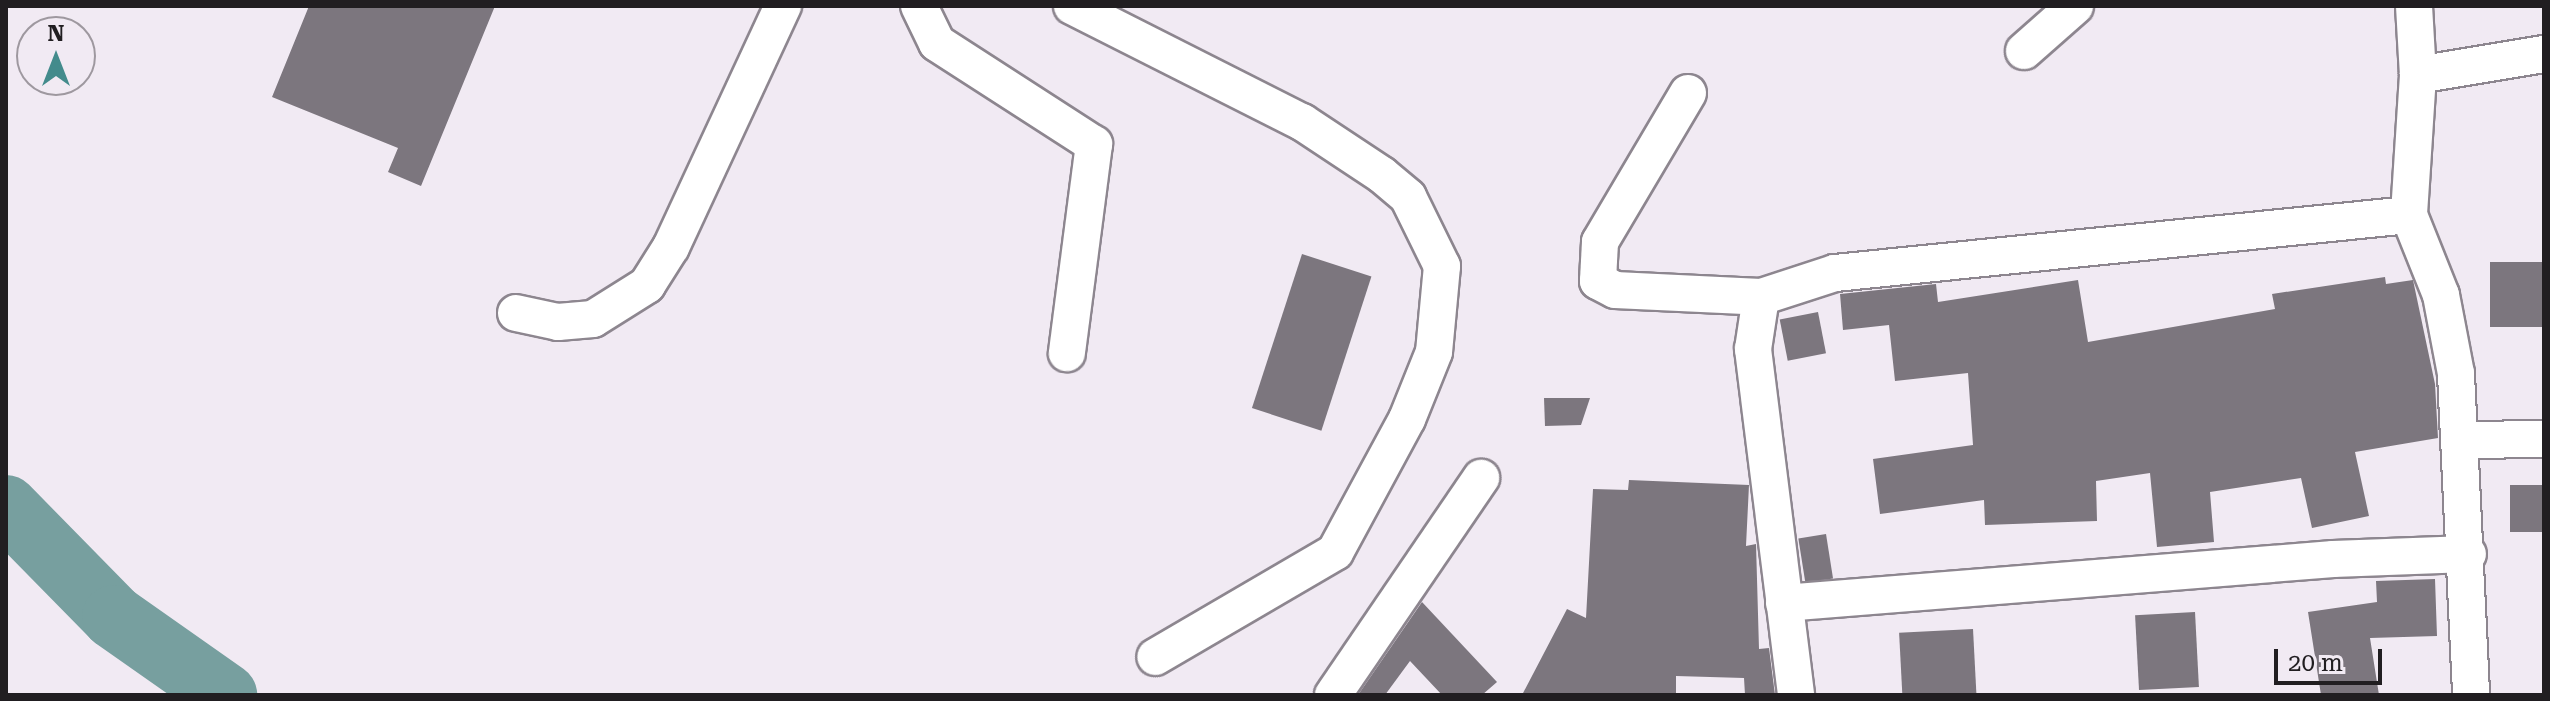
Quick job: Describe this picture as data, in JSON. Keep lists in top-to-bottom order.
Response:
{
  "scale_bar": "20 m",
  "north": "top"
}
